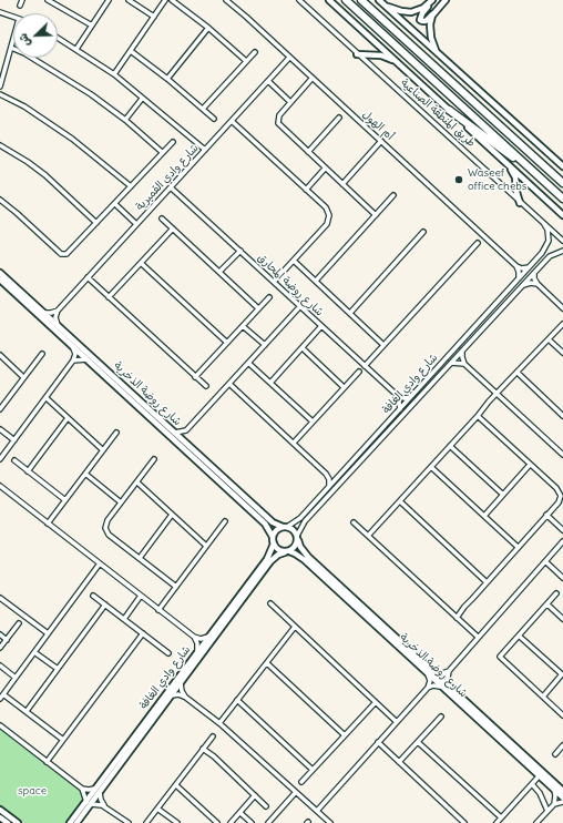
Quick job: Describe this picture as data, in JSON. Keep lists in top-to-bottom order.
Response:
{
  "streets": {
    "highway": ["طريق المنطقة الصناعية"],
    "street": [
      "أم الهول",
      "شارع وادي القميرية",
      "شارع روضة المحارق",
      "شارع وادي الغافة",
      "شارع روضة الذخرية"
    ]
  },
  "crossings": [
    ["أم الهول", "شارع وادي القميرية"],
    ["شارع وادي القميرية", "شارع روضة المحارق"],
    ["شارع وادي الغافة", "شارع روضة الذخرية"]
  ],
  "parks": ["space"],
  "places": ["Waseef office chebs"],
  "north": "bottom left"
}
